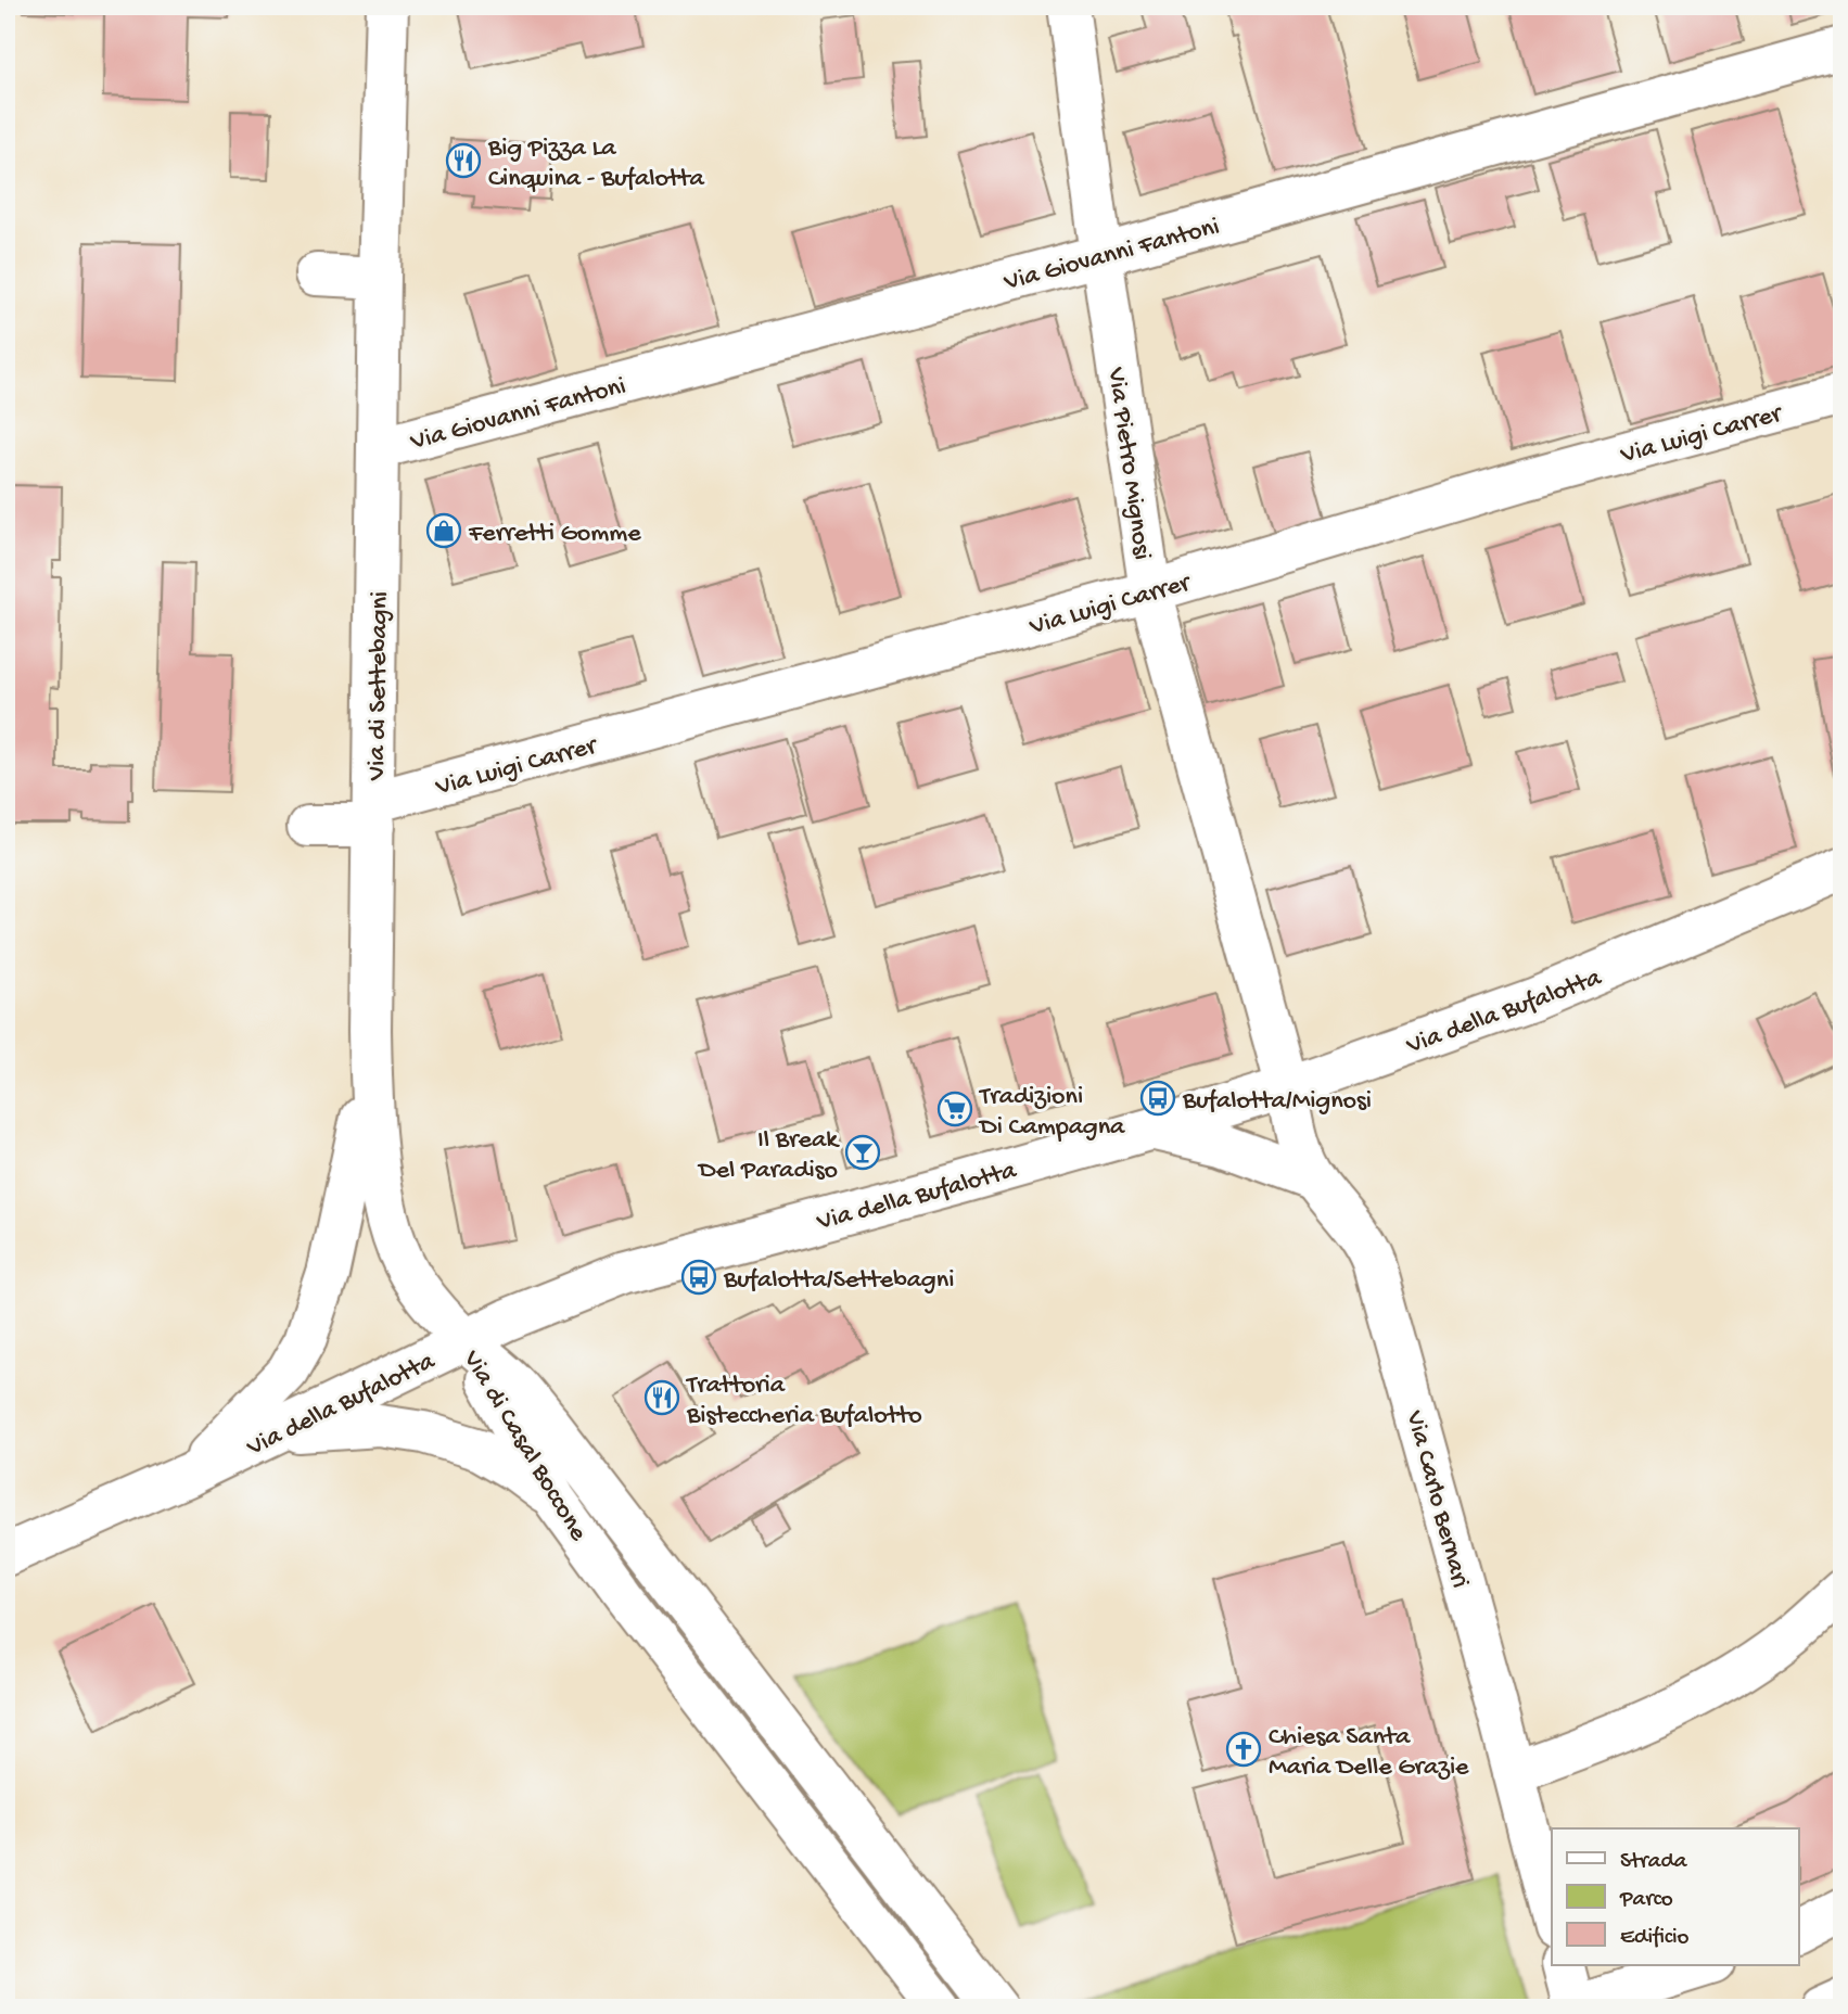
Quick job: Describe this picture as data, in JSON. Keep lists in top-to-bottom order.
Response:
{
  "streets": {
    "street": [
      "Via Giovanni Fantoni",
      "Via Luigi Carrer",
      "Via Pietro Mignosi",
      "Via di Settebagni",
      "Via della Bufalotta",
      "Via di Casal Boccone",
      "Via Carlo Bernari"
    ]
  },
  "crossings": [
    ["Via Giovanni Fantoni", "Via Pietro Mignosi"],
    ["Via Giovanni Fantoni", "Via di Settebagni"],
    ["Via Luigi Carrer", "Via Pietro Mignosi"],
    ["Via Luigi Carrer", "Via di Settebagni"],
    ["Via Pietro Mignosi", "Via della Bufalotta"],
    ["Via Pietro Mignosi", "Via Carlo Bernari"],
    ["Via di Settebagni", "Via della Bufalotta"],
    ["Via di Settebagni", "Via di Casal Boccone"],
    ["Via della Bufalotta", "Via di Casal Boccone"],
    ["Via della Bufalotta", "Via Carlo Bernari"]
  ],
  "places": {
    "restaurant": ["Big Pizza La Cinquina - Bufalotta", "Trattoria Bisteccheria Bufalotto"],
    "shop": ["Ferretti Gomme"],
    "bus stop": ["Bufalotta/Mignosi", "Bufalotta/Settebagni"],
    "supermarket": ["Tradizioni Di Campagna"],
    "bar": ["Il Break Del Paradiso"],
    "church": ["Chiesa Santa Maria Delle Grazie"]
  },
  "legend": ["Strada", "Parco", "Edificio"]
}
